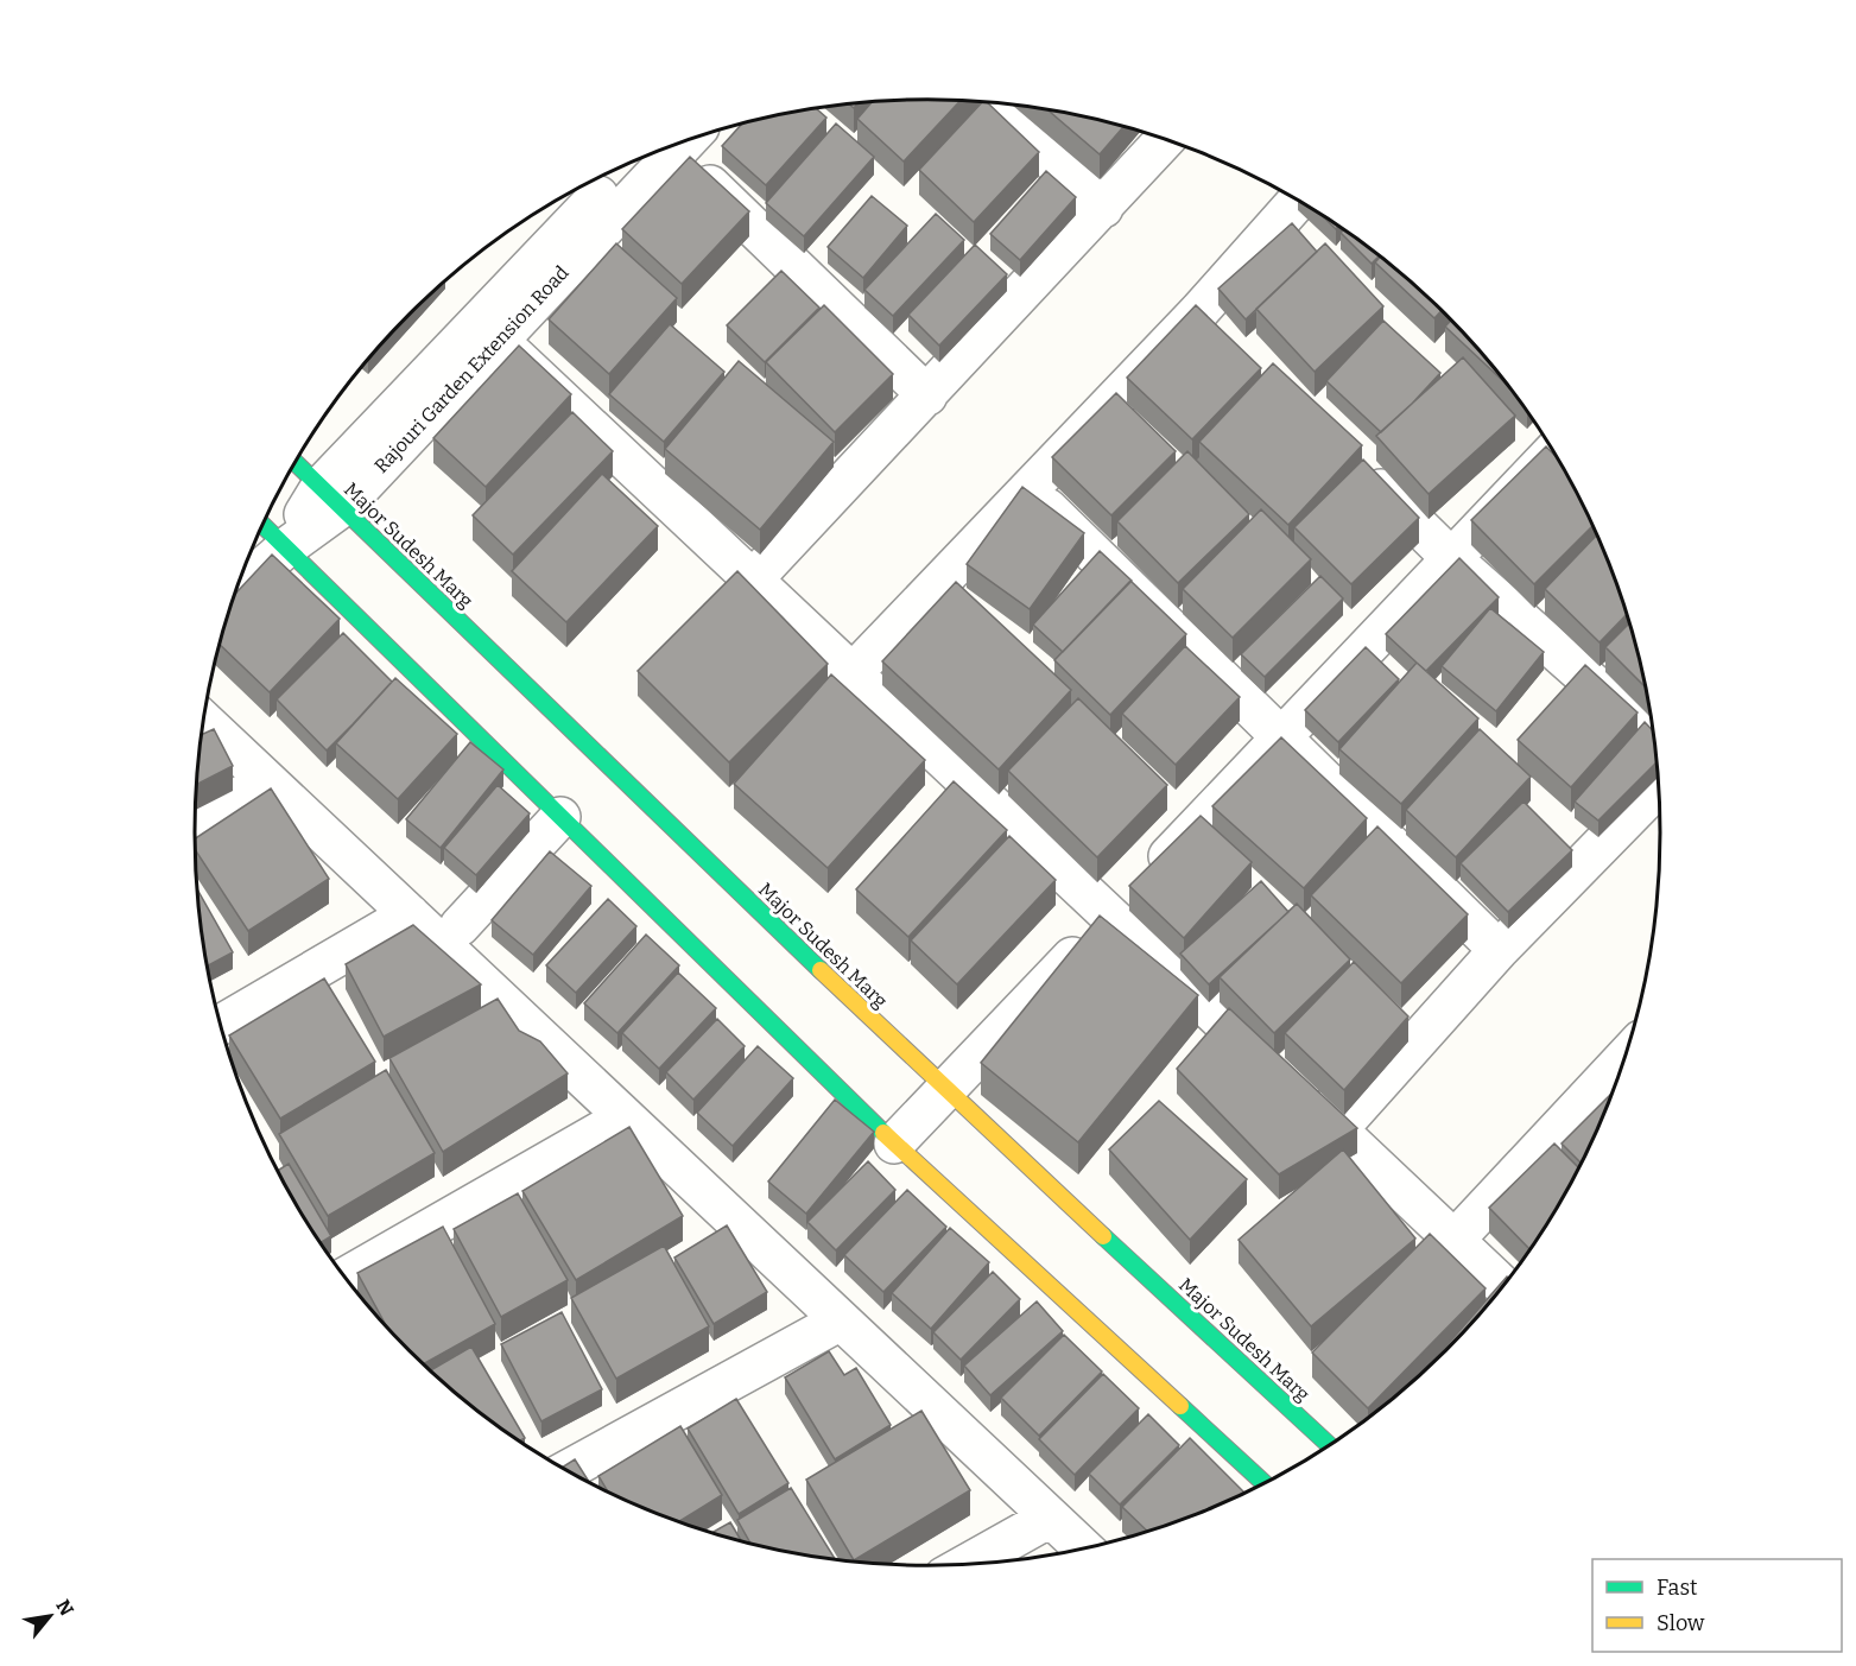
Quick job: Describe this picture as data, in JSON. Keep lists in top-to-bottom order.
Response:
{
  "streets": {
    "street": ["Rajouri Garden Extension Road", "Major Sudesh Marg"]
  },
  "crossings": [
    ["Rajouri Garden Extension Road", "Major Sudesh Marg"]
  ],
  "legend": ["Fast", "Slow"],
  "north": "top right"
}
